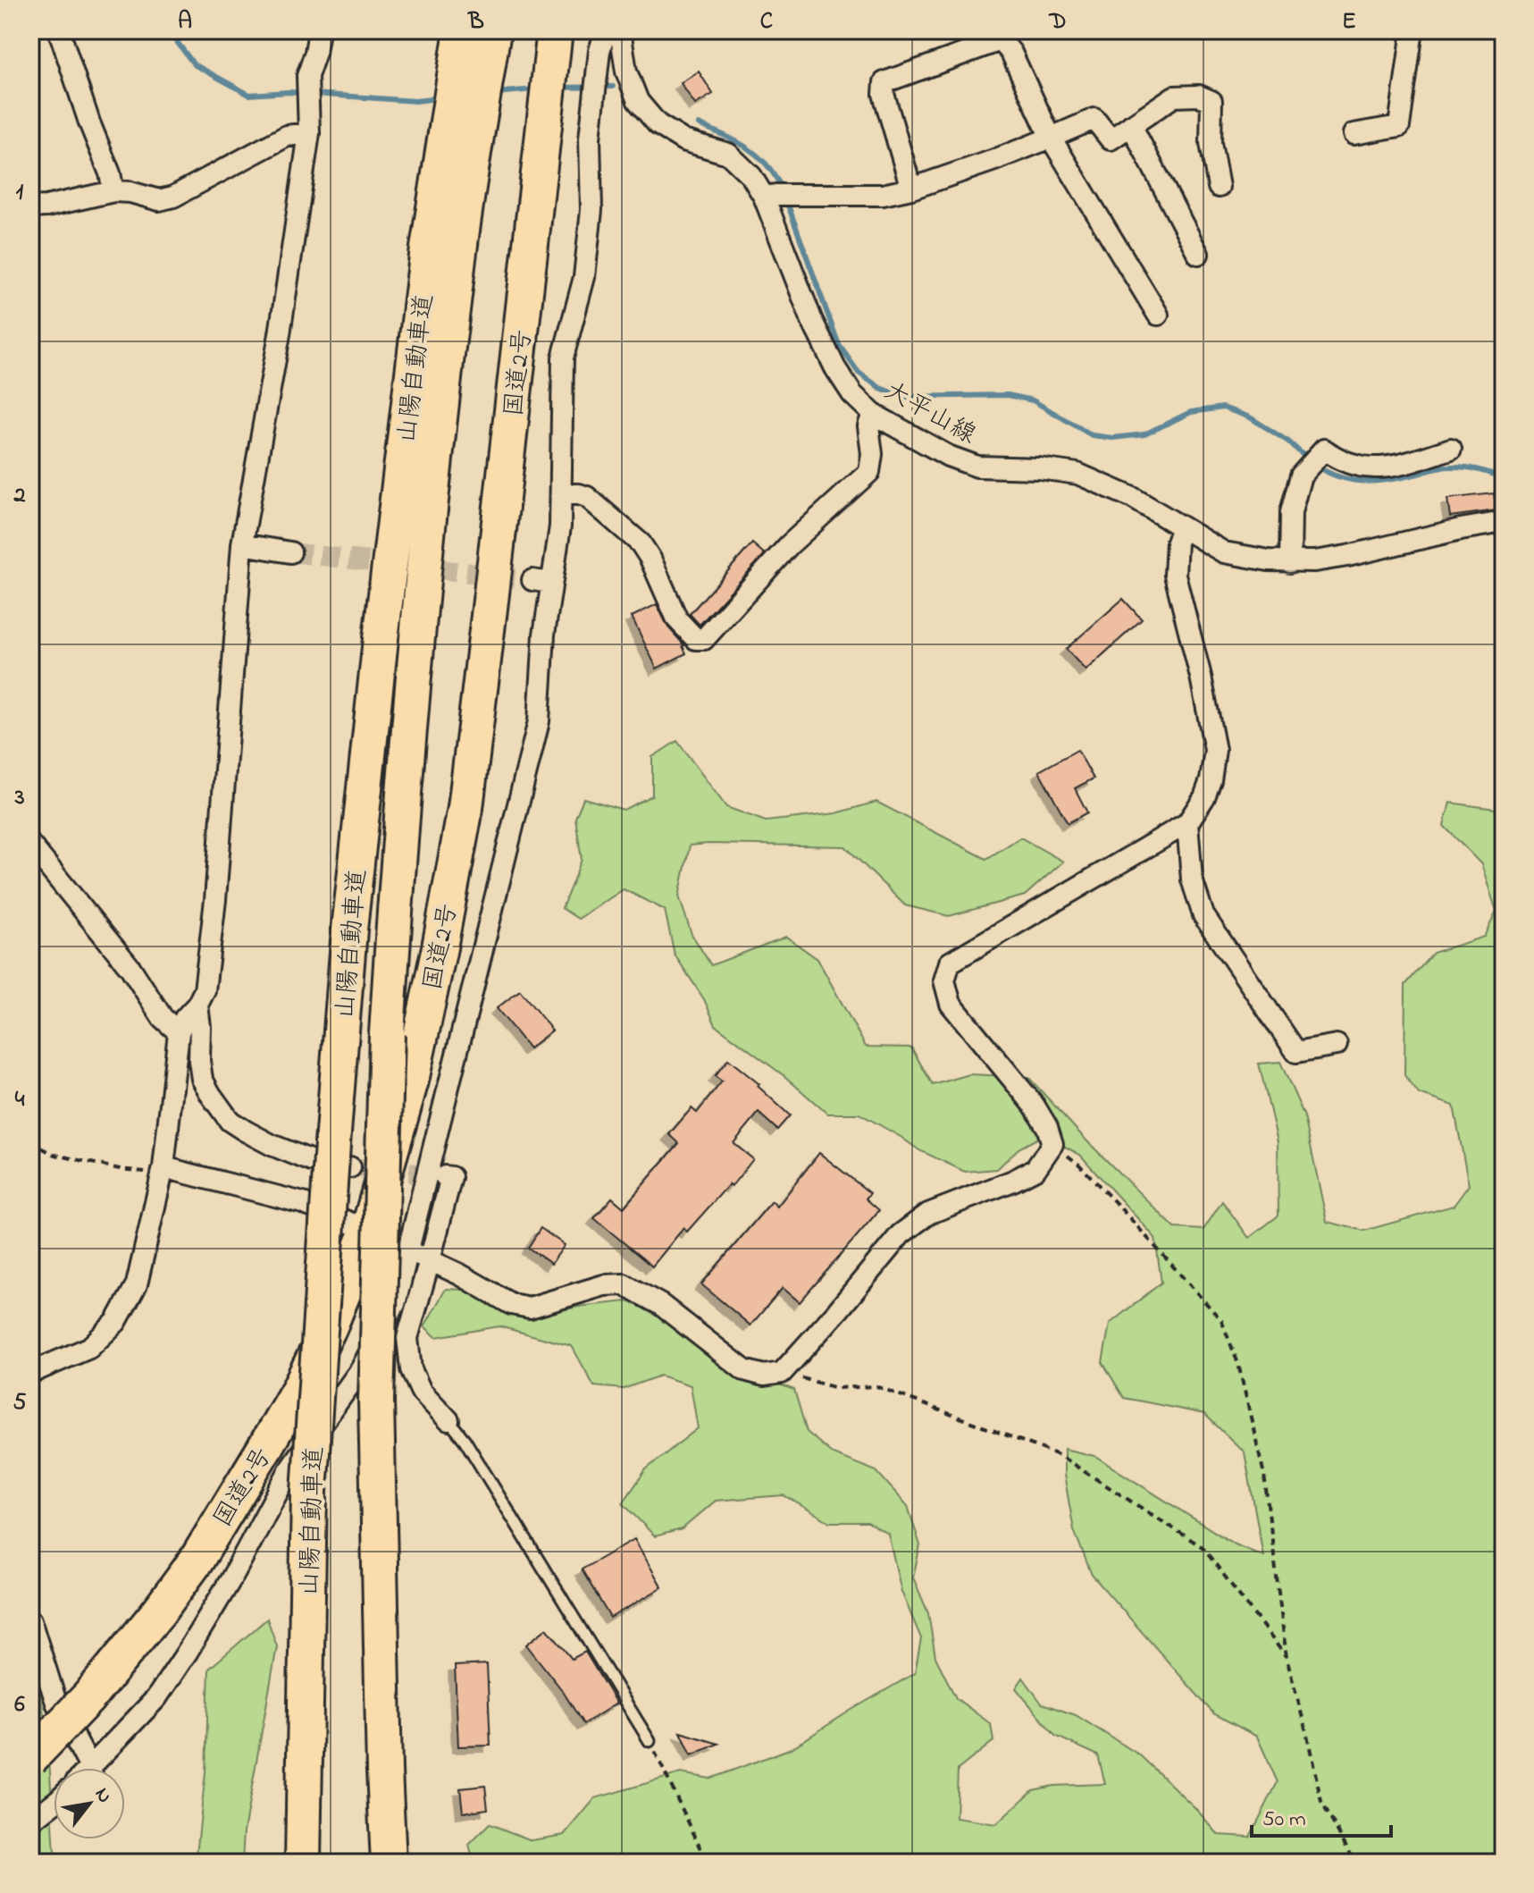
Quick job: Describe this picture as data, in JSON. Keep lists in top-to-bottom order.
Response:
{
  "streets": {
    "highway": ["山陽自動車道", "国道2号"],
    "street": ["大平山線"]
  },
  "scale_bar": "50 m",
  "north": "top right",
  "grid": {
    "columns": [
      "A",
      "B",
      "C",
      "D",
      "E"
    ],
    "rows": [
      "1",
      "2",
      "3",
      "4",
      "5",
      "6"
    ]
  }
}
